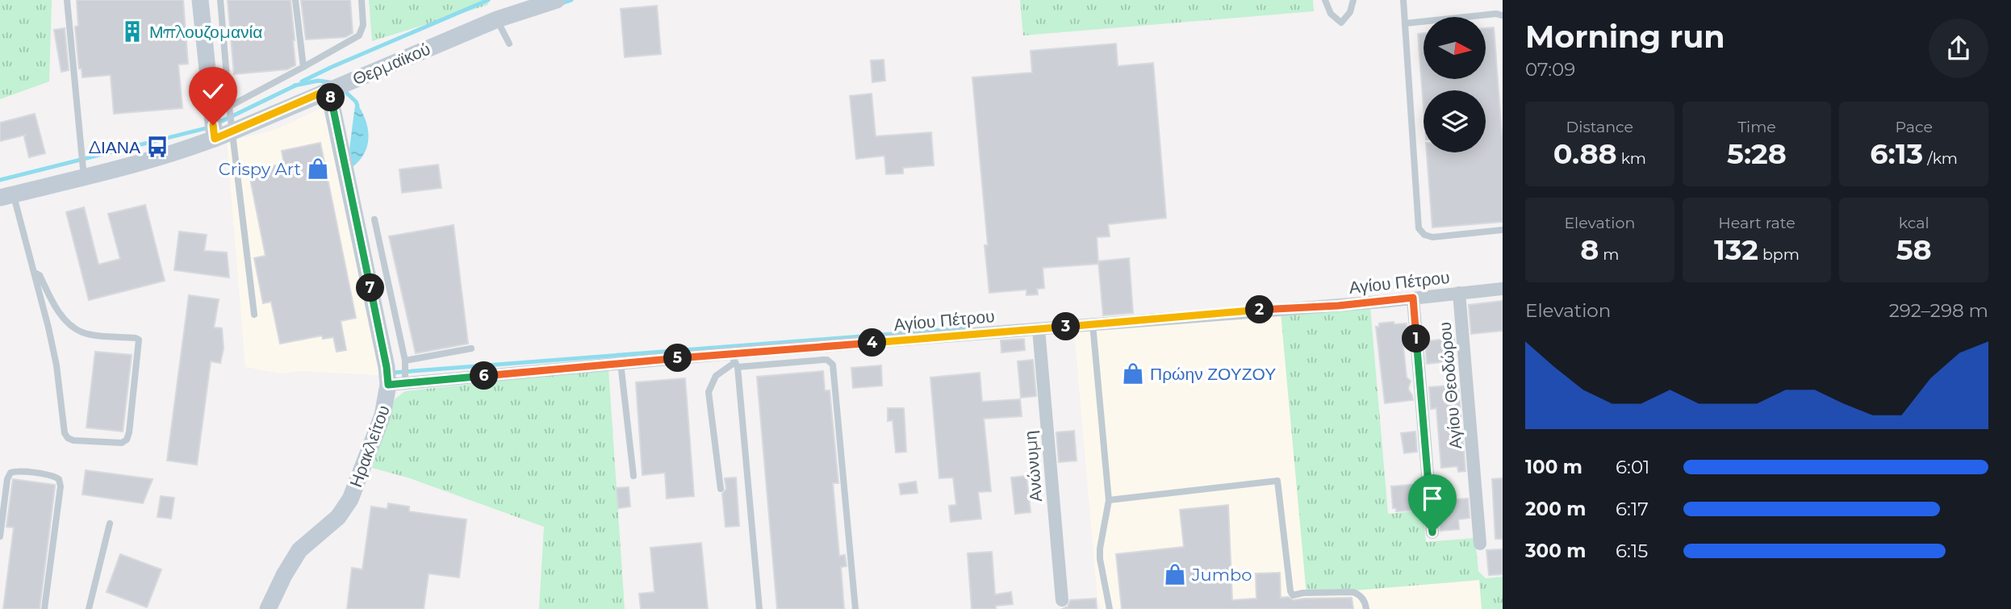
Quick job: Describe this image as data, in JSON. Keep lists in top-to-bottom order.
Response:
{
  "streets": {
    "street": [
      "Θερμαϊκού",
      "Αγίου Πέτρου",
      "Αγίου Θεοδώρου",
      "Ηρακλείτου",
      "Ανώνυμη"
    ]
  },
  "crossings": [
    ["Θερμαϊκού", "Ηρακλείτου"],
    ["Αγίου Πέτρου", "Αγίου Θεοδώρου"],
    ["Αγίου Πέτρου", "Ηρακλείτου"],
    ["Αγίου Πέτρου", "Ανώνυμη"]
  ],
  "places": {
    "building": ["Μπλουζομανία"],
    "bus stop": ["ΔΙΑΝΑ"],
    "shop": ["Crispy Art", "Πρώην ΖΟΥΖΟΥ", "Jumbo"]
  },
  "north": "right",
  "page": {
    "heading": ["Morning run", "07:09"],
    "pins": [
      "8",
      "7",
      "2",
      "3",
      "1",
      "4",
      "5",
      "6"
    ],
    "stats": [
      ["Distance", "0.88 km"],
      ["Time", "5:28"],
      ["Pace", "6:13 /km"],
      ["Elevation", "8 m"],
      ["Heart rate", "132 bpm"],
      ["kcal", "58"]
    ],
    "chart": ["Elevation", "292–298 m"],
    "list": [
      {
        "name": "100 m",
        "note": "6:01"
      },
      {
        "name": "200 m",
        "note": "6:17"
      },
      {
        "name": "300 m",
        "note": "6:15"
      }
    ]
  }
}
